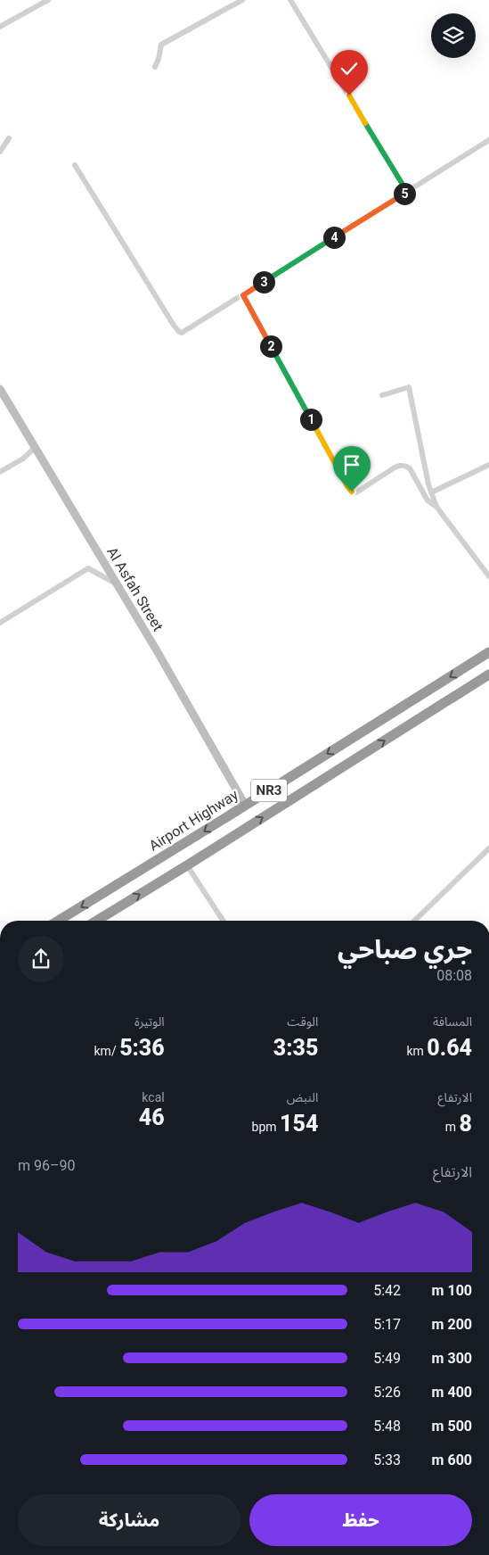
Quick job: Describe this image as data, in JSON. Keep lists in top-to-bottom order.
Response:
{
  "streets": {
    "highway": ["NR3", "Airport Highway"],
    "street": ["Al Asfah Street"]
  },
  "crossings": [
    ["Al Asfah Street", "Airport Highway"]
  ],
  "page": {
    "pins": [
      "5",
      "4",
      "3",
      "2",
      "1"
    ],
    "heading": ["جري صباحي", "08:08"],
    "stats": [
      ["المسافة", "0.64 km"],
      ["الوقت", "3:35"],
      ["الوتيرة", "5:36 /km"],
      ["الارتفاع", "8 m"],
      ["النبض", "154 bpm"],
      ["kcal", "46"]
    ],
    "chart": ["الارتفاع", "90–96 m"],
    "list": [
      {
        "name": "100 m",
        "note": "5:42"
      },
      {
        "name": "200 m",
        "note": "5:17"
      },
      {
        "name": "300 m",
        "note": "5:49"
      },
      {
        "name": "400 m",
        "note": "5:26"
      },
      {
        "name": "500 m",
        "note": "5:48"
      },
      {
        "name": "600 m",
        "note": "5:33"
      }
    ],
    "buttons": ["حفظ", "مشاركة"]
  }
}
